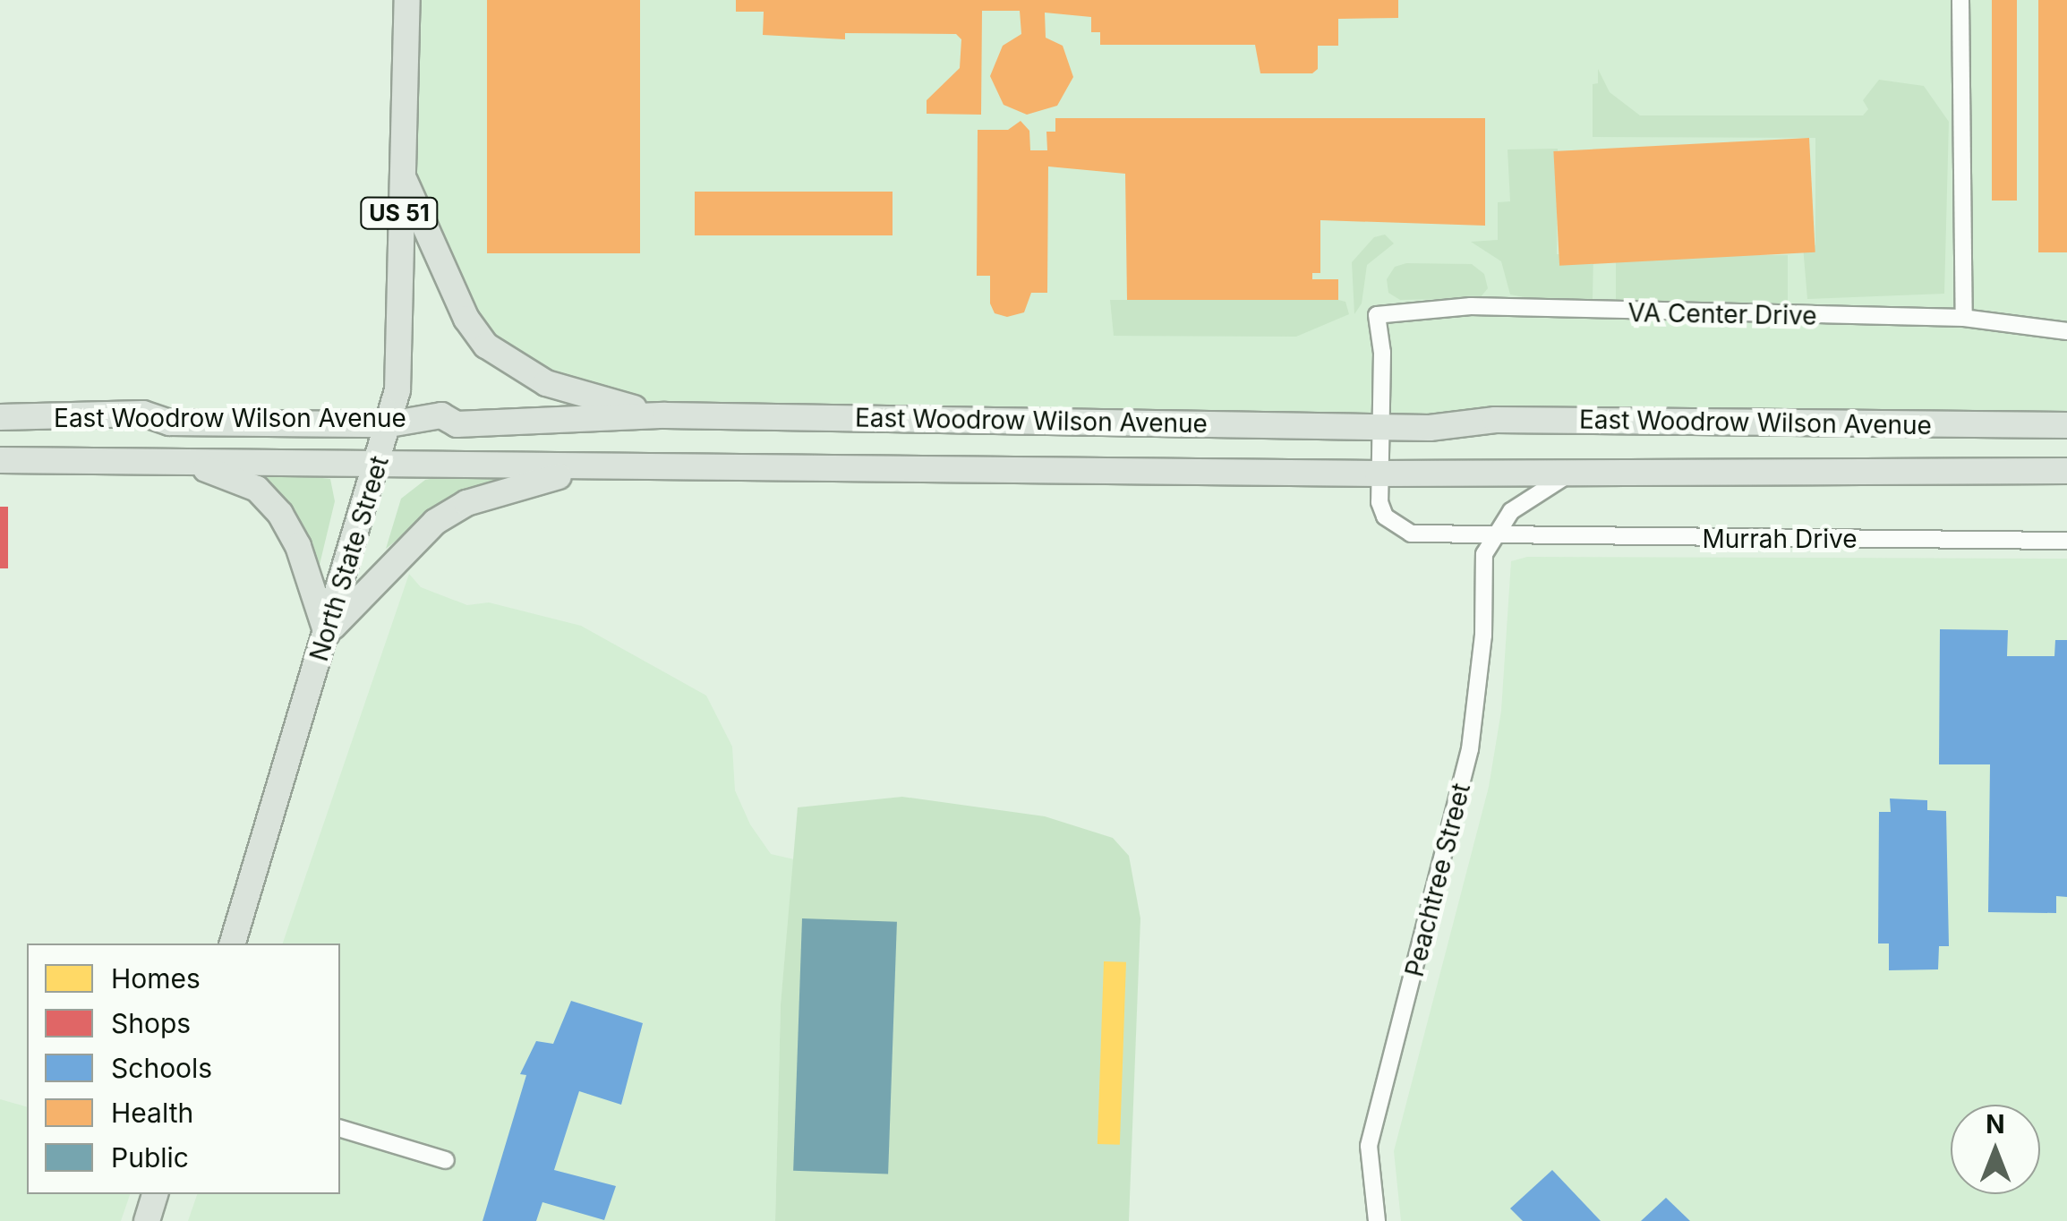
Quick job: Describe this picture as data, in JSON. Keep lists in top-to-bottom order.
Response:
{
  "streets": {
    "main road": ["US 51", "East Woodrow Wilson Avenue", "North State Street"],
    "street": ["VA Center Drive", "Murrah Drive", "Peachtree Street"]
  },
  "crossings": [
    ["VA Center Drive", "East Woodrow Wilson Avenue"],
    ["East Woodrow Wilson Avenue", "North State Street"],
    ["Murrah Drive", "Peachtree Street"]
  ],
  "legend": [
    "Homes",
    "Shops",
    "Schools",
    "Health",
    "Public"
  ],
  "north": "top"
}
